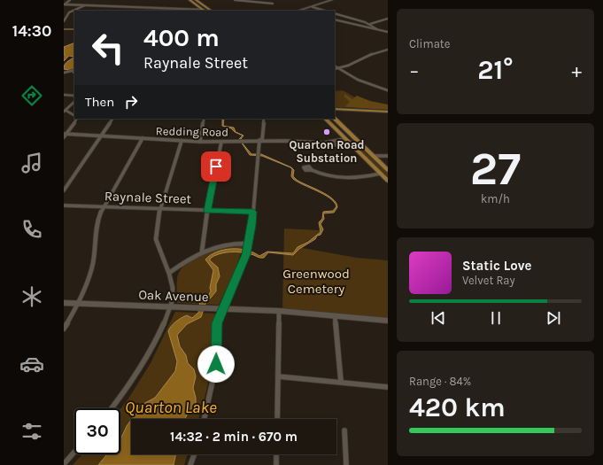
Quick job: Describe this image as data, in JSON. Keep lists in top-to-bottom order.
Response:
{
  "streets": {
    "street": ["Redding Road", "Raynale Street", "Oak Avenue"]
  },
  "water": ["Quarton Lake"],
  "parks": ["Greenwood Cemetery"],
  "places": ["Quarton Road Substation"],
  "page": {
    "tabs": "14:30",
    "tile": [
      "Climate",
      ["27", "km/h"],
      ["Range · 84%", "420 km"]
    ],
    "turn": ["400 m", "Raynale Street"],
    "heat": ["−", "21°", "+"],
    "then": "Then",
    "song": ["Static Love", "Velvet Ray"],
    "limit": "30",
    "trip": "14:32 · 2 min · 670 m"
  }
}
